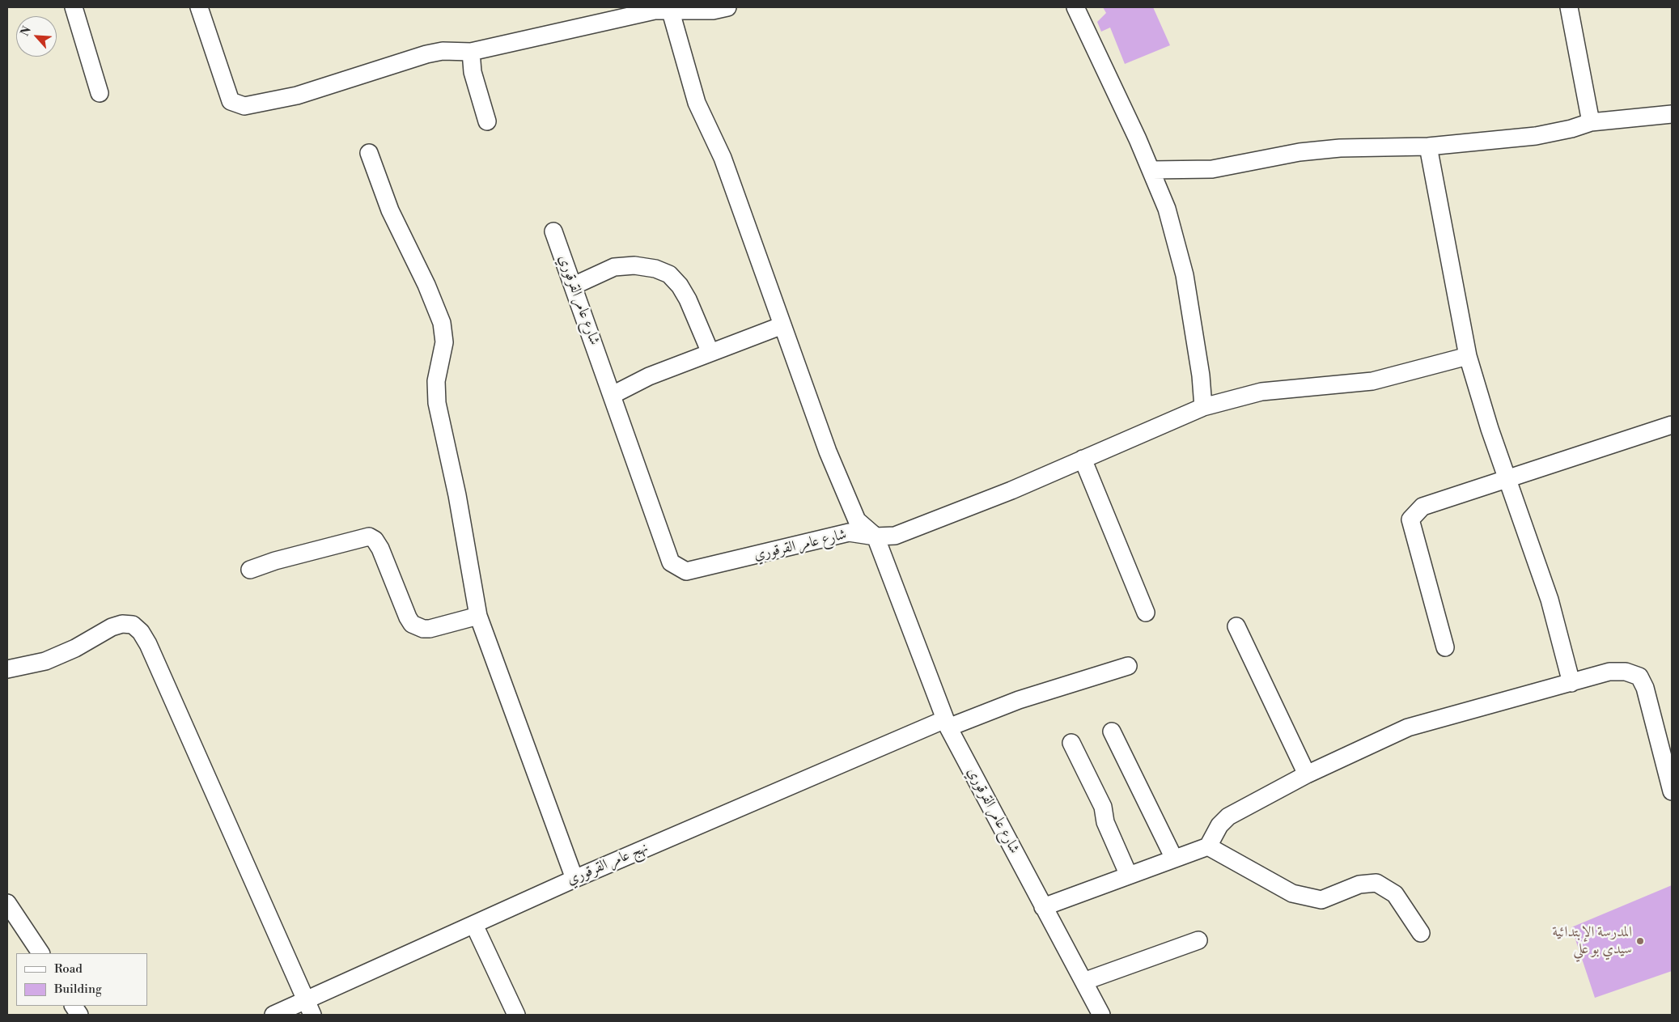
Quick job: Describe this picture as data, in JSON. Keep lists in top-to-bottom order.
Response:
{
  "streets": {
    "street": ["شارع عامر القرقوري", "نهج عامر القرقوري"]
  },
  "crossings": [
    ["شارع عامر القرقوري", "نهج عامر القرقوري"]
  ],
  "places": ["المدرسة الإبتدائية سيدي بو علي"],
  "legend": ["Road", "Building"],
  "north": "top left"
}
